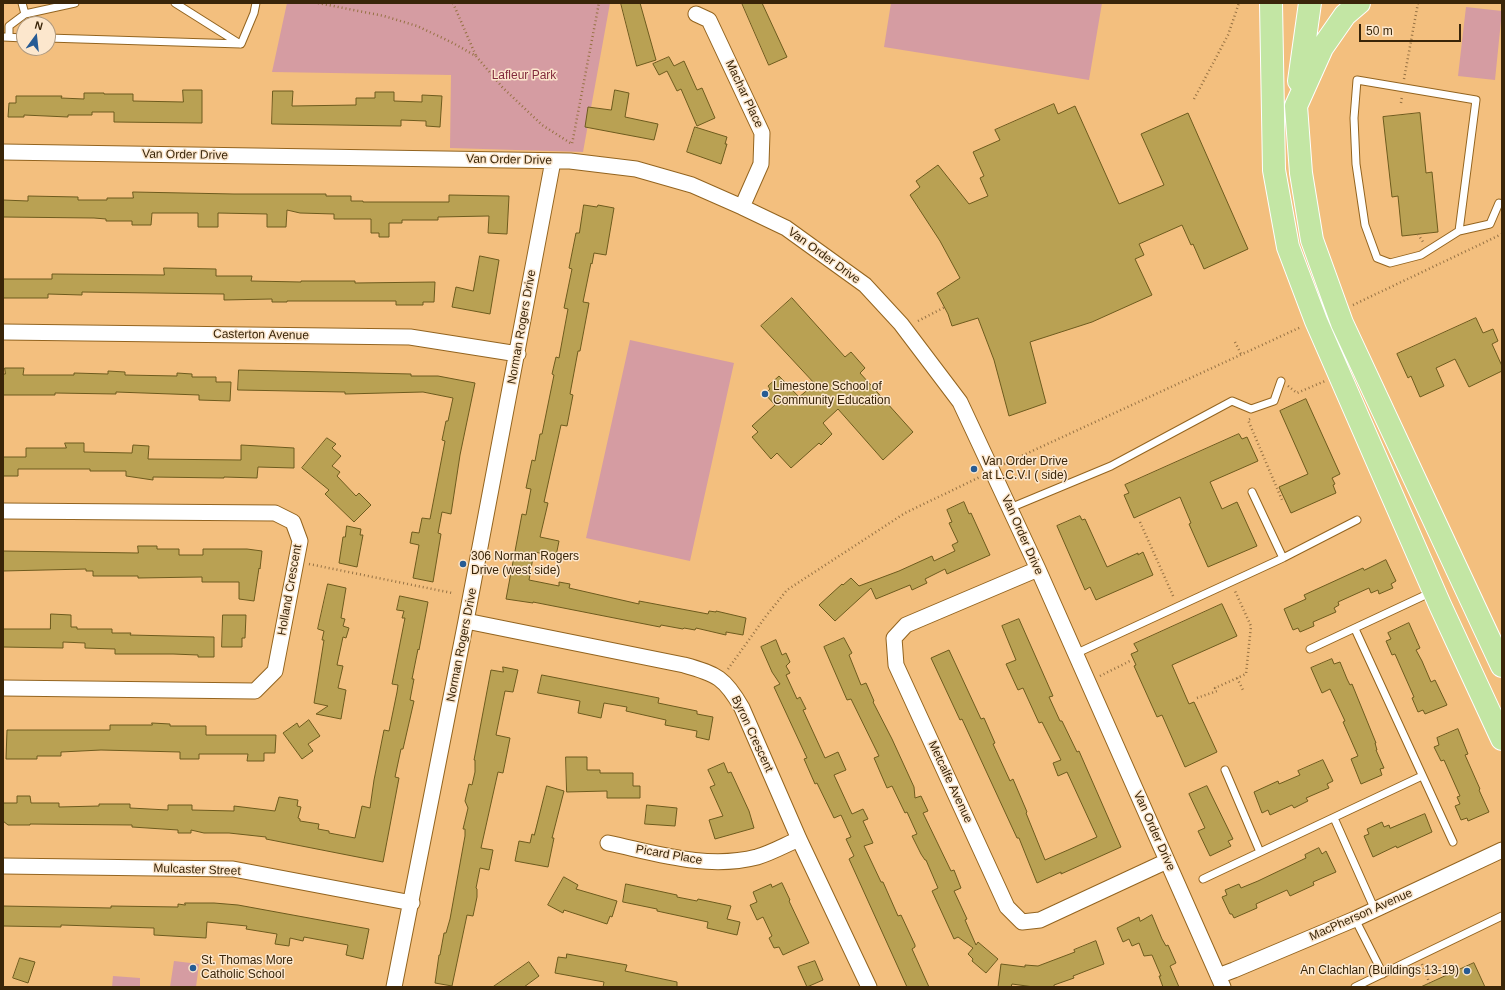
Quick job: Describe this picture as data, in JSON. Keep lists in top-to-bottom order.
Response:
{
  "streets": {
    "street": [
      "Machar Place",
      "Van Order Drive",
      "Norman Rogers Drive",
      "Casterton Avenue",
      "Holland Crescent",
      "Byron Crescent",
      "Metcalfe Avenue",
      "Picard Place",
      "Mulcaster Street",
      "MacPherson Avenue"
    ]
  },
  "crossings": [
    ["Machar Place", "Van Order Drive"],
    ["Van Order Drive", "Norman Rogers Drive"],
    ["Van Order Drive", "Metcalfe Avenue"],
    ["Van Order Drive", "MacPherson Avenue"],
    ["Norman Rogers Drive", "Casterton Avenue"],
    ["Norman Rogers Drive", "Byron Crescent"],
    ["Norman Rogers Drive", "Mulcaster Street"],
    ["Byron Crescent", "Picard Place"]
  ],
  "parks": ["Lafleur Park"],
  "places": [
    "Limestone School of Community Education",
    "Van Order Drive at L.C.V.I ( side)",
    "306 Norman Rogers Drive (west side)",
    "St. Thomas More Catholic School",
    "An Clachlan (Buildings 13-19)"
  ],
  "scale_bar": "50 m",
  "north": "top"
}
